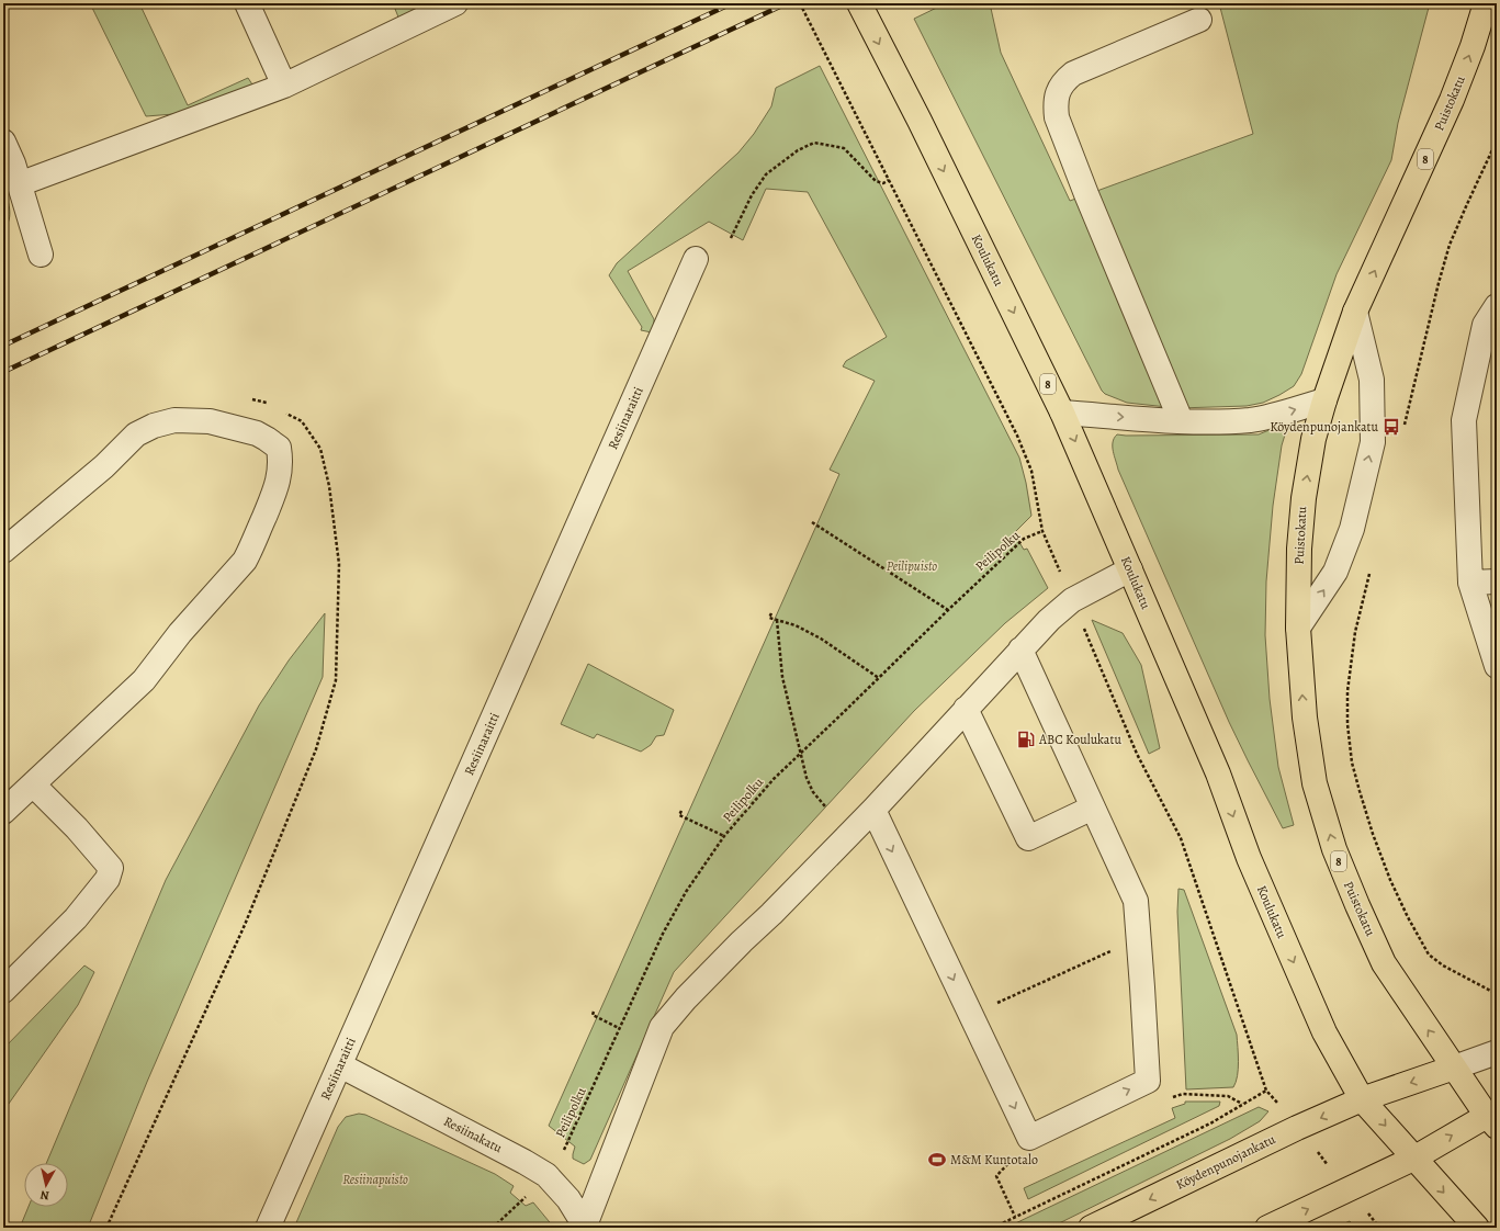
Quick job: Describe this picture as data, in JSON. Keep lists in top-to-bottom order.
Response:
{
  "streets": {
    "main road": [
      "Puistokatu",
      "8",
      "Koulukatu",
      "Köydenpunojankatu"
    ],
    "street": ["Resiinaraitti", "Resiinakatu"],
    "path": ["Peilipolku"]
  },
  "crossings": [
    ["Puistokatu", "8"],
    ["Puistokatu", "Köydenpunojankatu"],
    ["8", "Koulukatu"],
    ["8", "Köydenpunojankatu"],
    ["Koulukatu", "Köydenpunojankatu"],
    ["Resiinaraitti", "Resiinakatu"]
  ],
  "one_way": ["Puistokatu", "Koulukatu"],
  "parks": ["Peilipuisto", "Resiinapuisto"],
  "places": {
    "bus stop": ["Köydenpunojankatu"],
    "fuel station": ["ABC Koulukatu"],
    "sports": ["M&M Kuntotalo"]
  },
  "north": "bottom"
}
